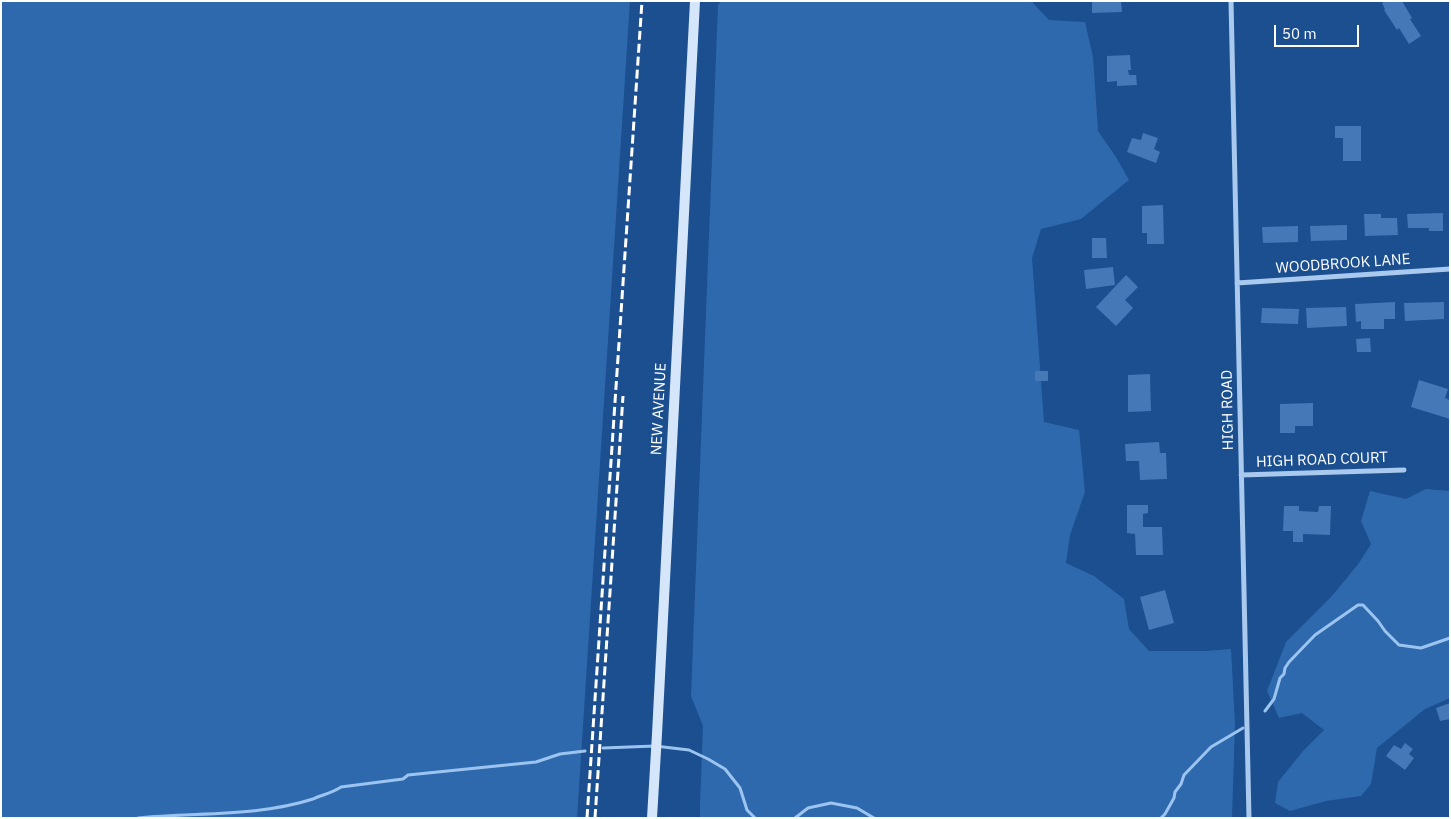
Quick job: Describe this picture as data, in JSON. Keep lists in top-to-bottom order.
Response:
{
  "streets": {
    "main road": ["NEW AVENUE"],
    "street": ["WOODBROOK LANE", "HIGH ROAD", "HIGH ROAD COURT"]
  },
  "crossings": [
    ["WOODBROOK LANE", "HIGH ROAD"],
    ["HIGH ROAD", "HIGH ROAD COURT"]
  ],
  "scale_bar": "50 m"
}
